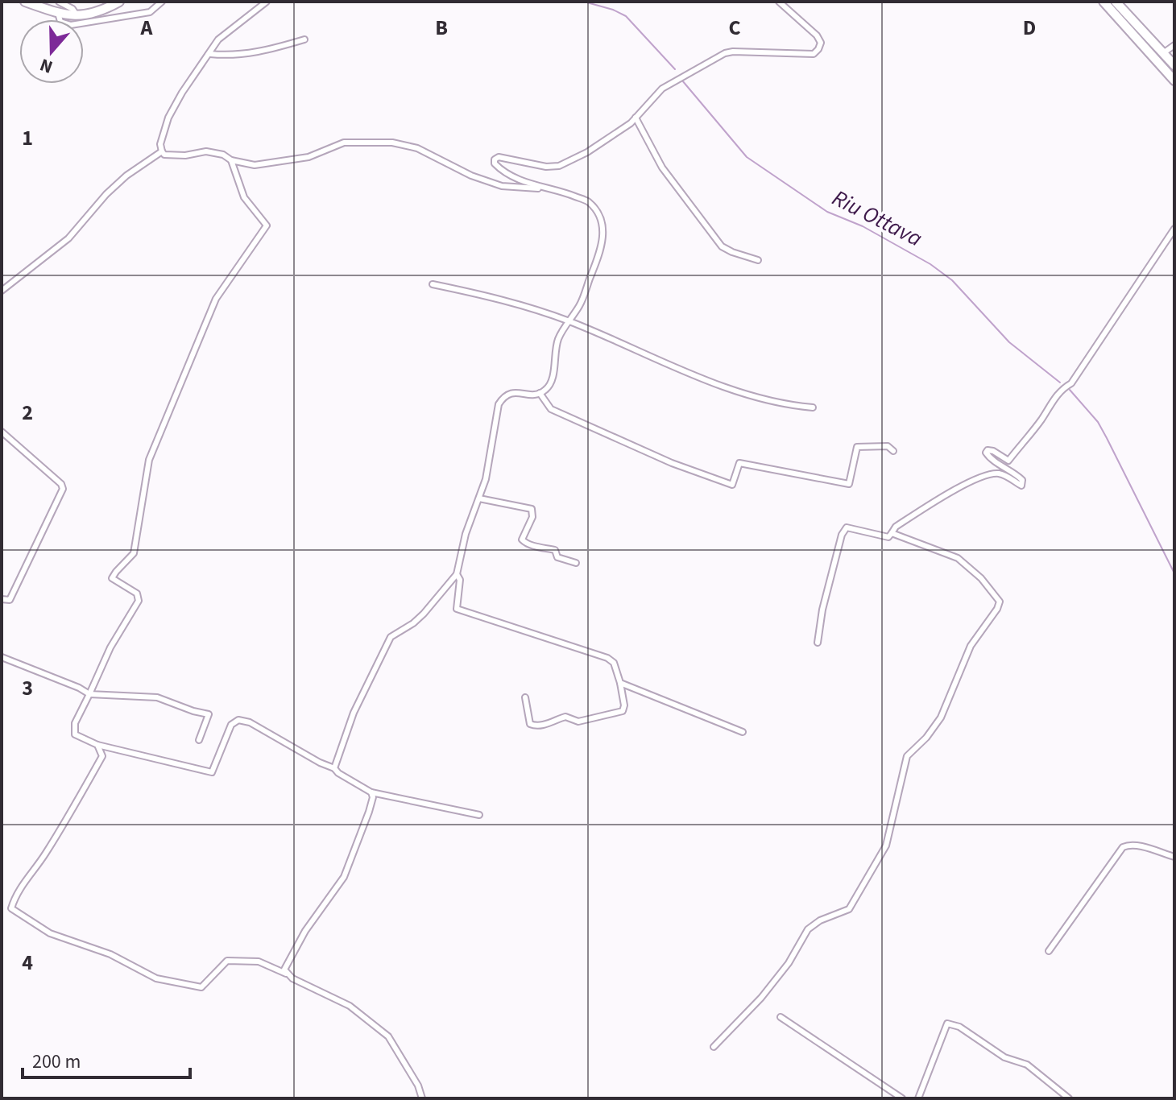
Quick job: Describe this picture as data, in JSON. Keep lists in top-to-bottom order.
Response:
{
  "water": ["Riu Ottava"],
  "scale_bar": "200 m",
  "north": "bottom",
  "grid": {
    "columns": [
      "A",
      "B",
      "C",
      "D"
    ],
    "rows": [
      "1",
      "2",
      "3",
      "4"
    ]
  }
}
